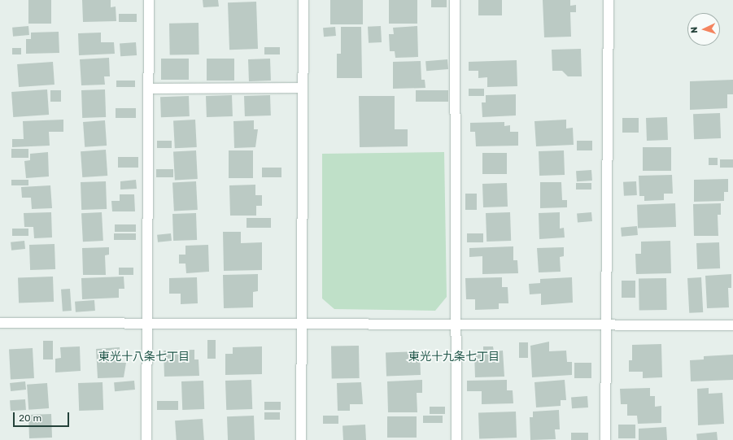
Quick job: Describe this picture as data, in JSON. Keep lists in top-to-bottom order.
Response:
{
  "districts": ["東光十八条七丁目", "東光十九条七丁目"],
  "scale_bar": "20 m",
  "north": "left"
}
